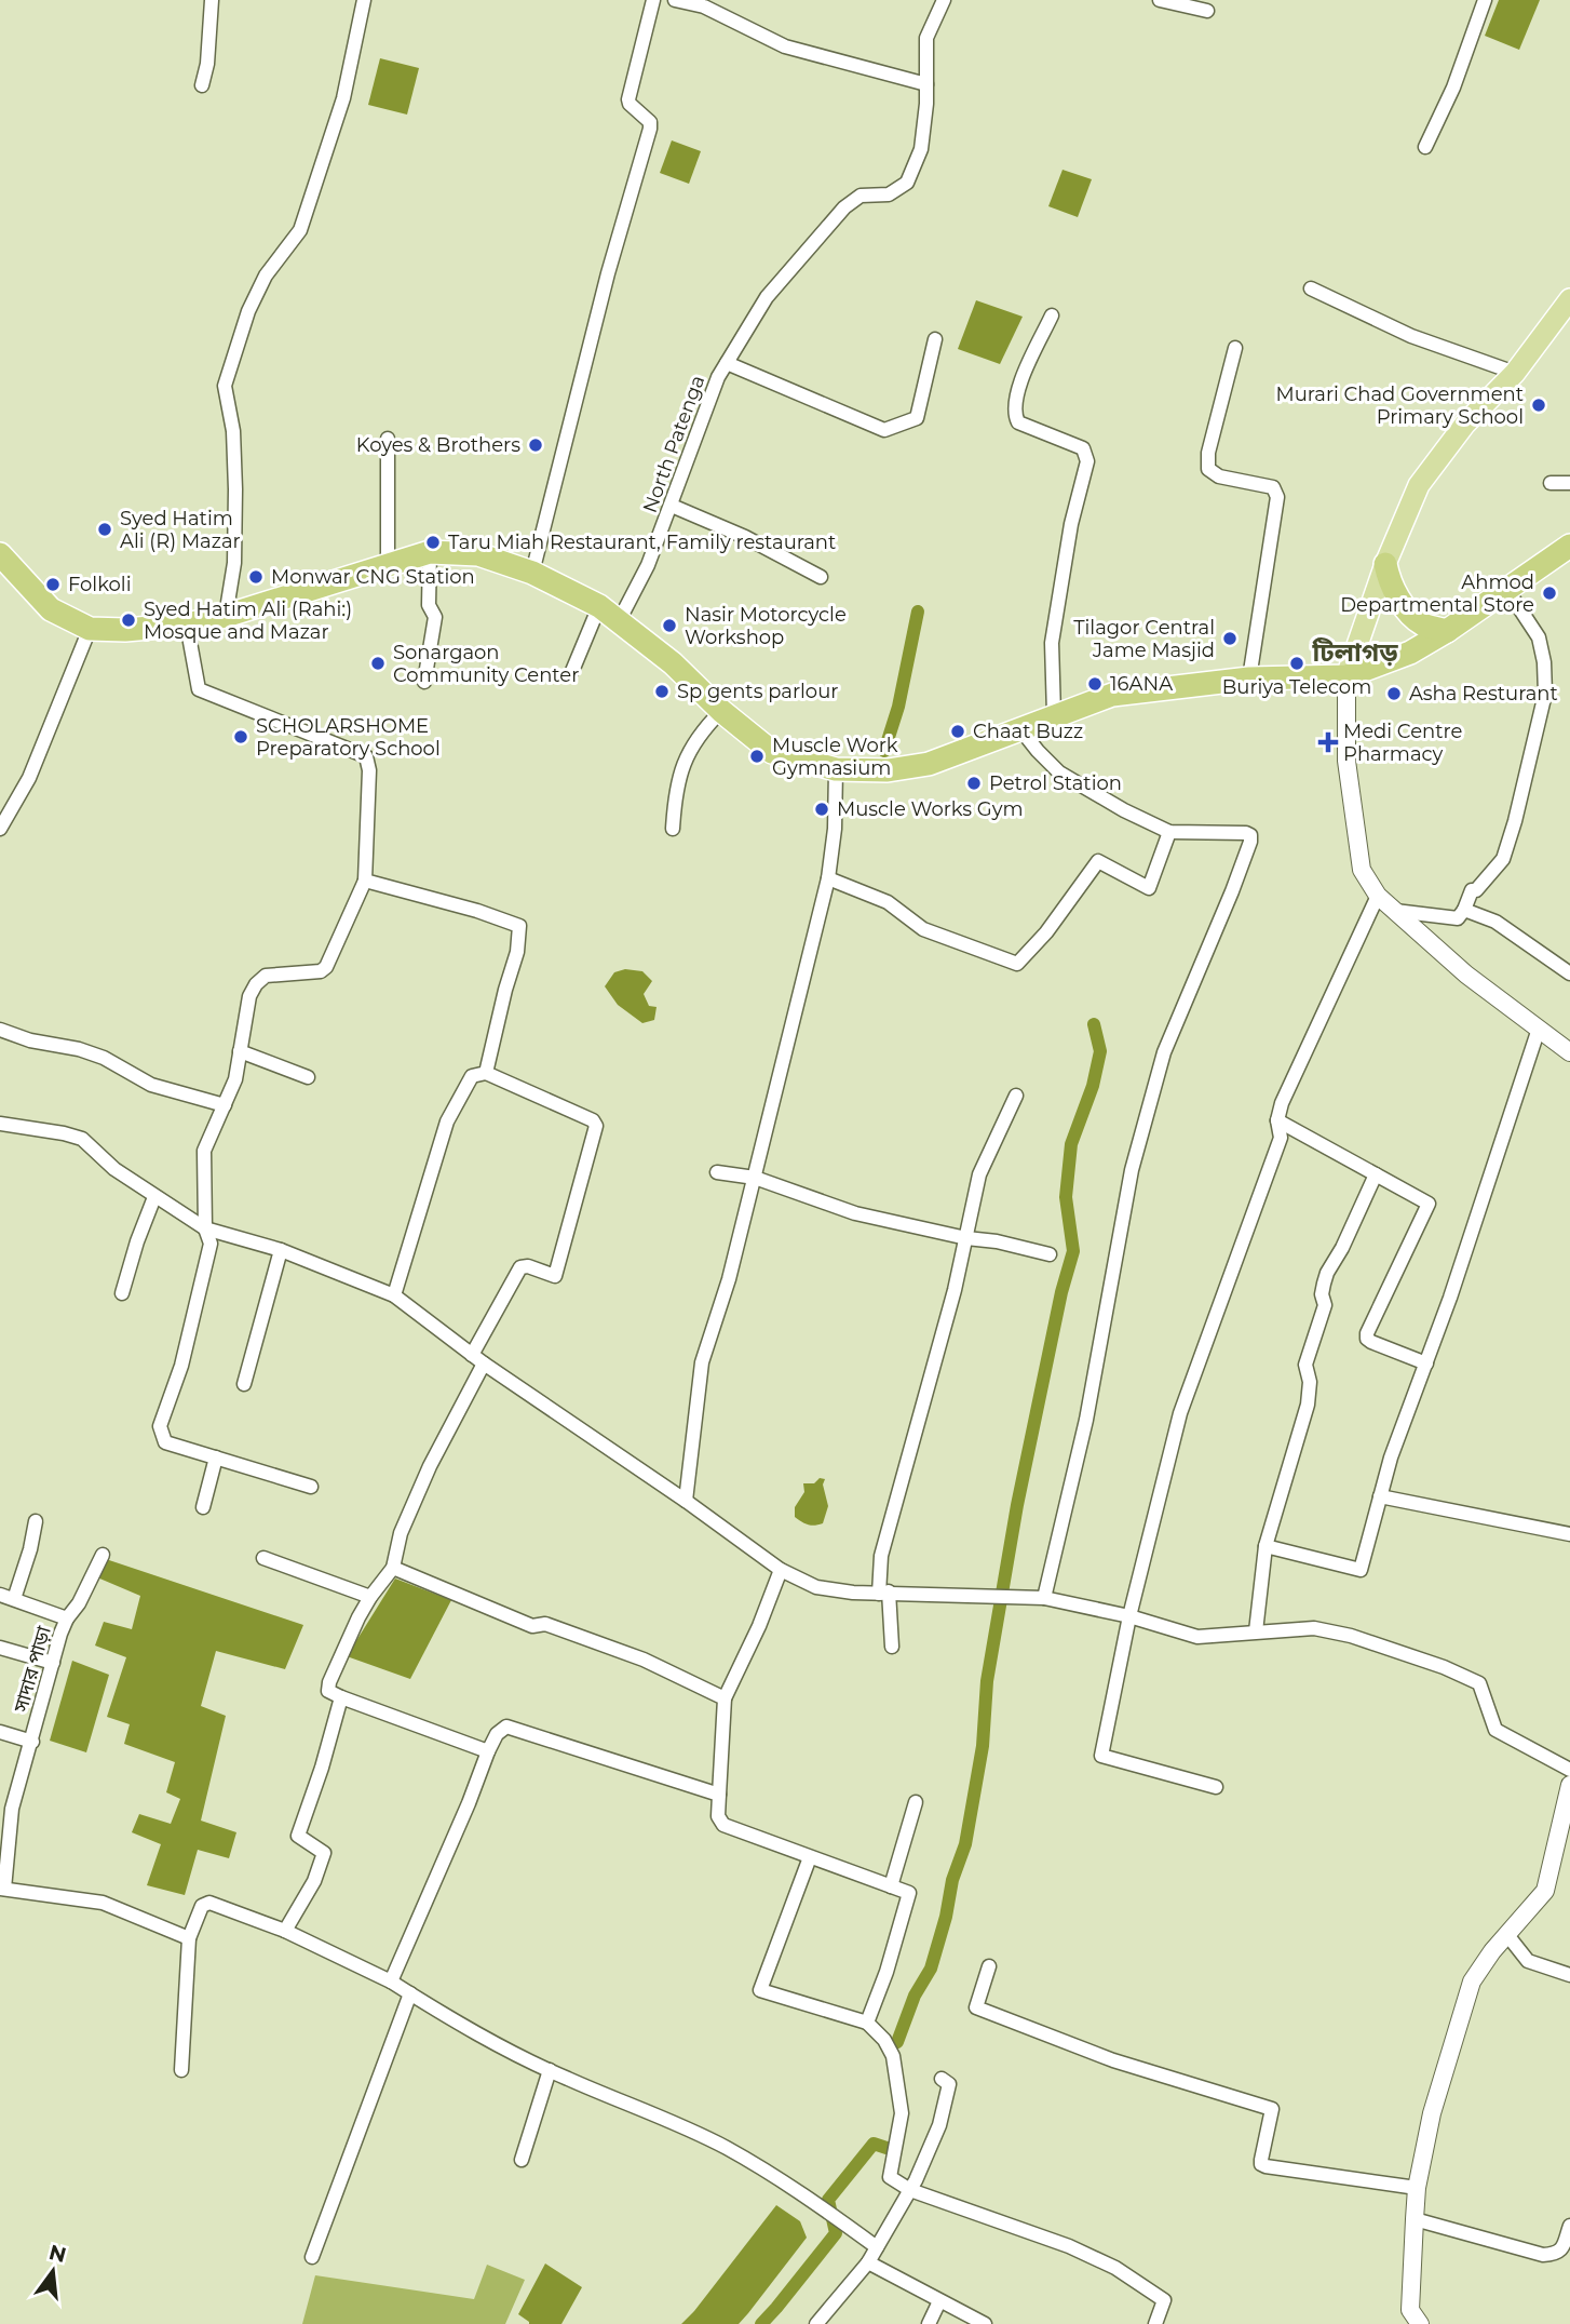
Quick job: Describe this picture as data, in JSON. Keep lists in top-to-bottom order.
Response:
{
  "streets": {
    "street": ["North Patenga", "সাদার পাড়া"]
  },
  "districts": ["টিলাগড়"],
  "places": {
    "other": [
      "Murari Chad Government Primary School",
      "Koyes & Brothers",
      "Syed Hatim Ali (R) Mazar",
      "Taru Miah Restaurant, Family restaurant",
      "Monwar CNG Station",
      "Folkoli",
      "Ahmod Departmental Store",
      "Syed Hatim Ali (Rahi:) Mosque and Mazar",
      "Nasir Motorcycle Workshop",
      "Tilagor Central Jame Masjid",
      "Sonargaon Community Center",
      "Buriya Telecom",
      "16ANA",
      "Sp gents parlour",
      "Asha Resturant",
      "Chaat Buzz",
      "SCHOLARSHOME Preparatory School",
      "Muscle Work Gymnasium",
      "Petrol Station",
      "Muscle Works Gym"
    ],
    "health": ["Medi Centre Pharmacy"]
  },
  "north": "top"
}
